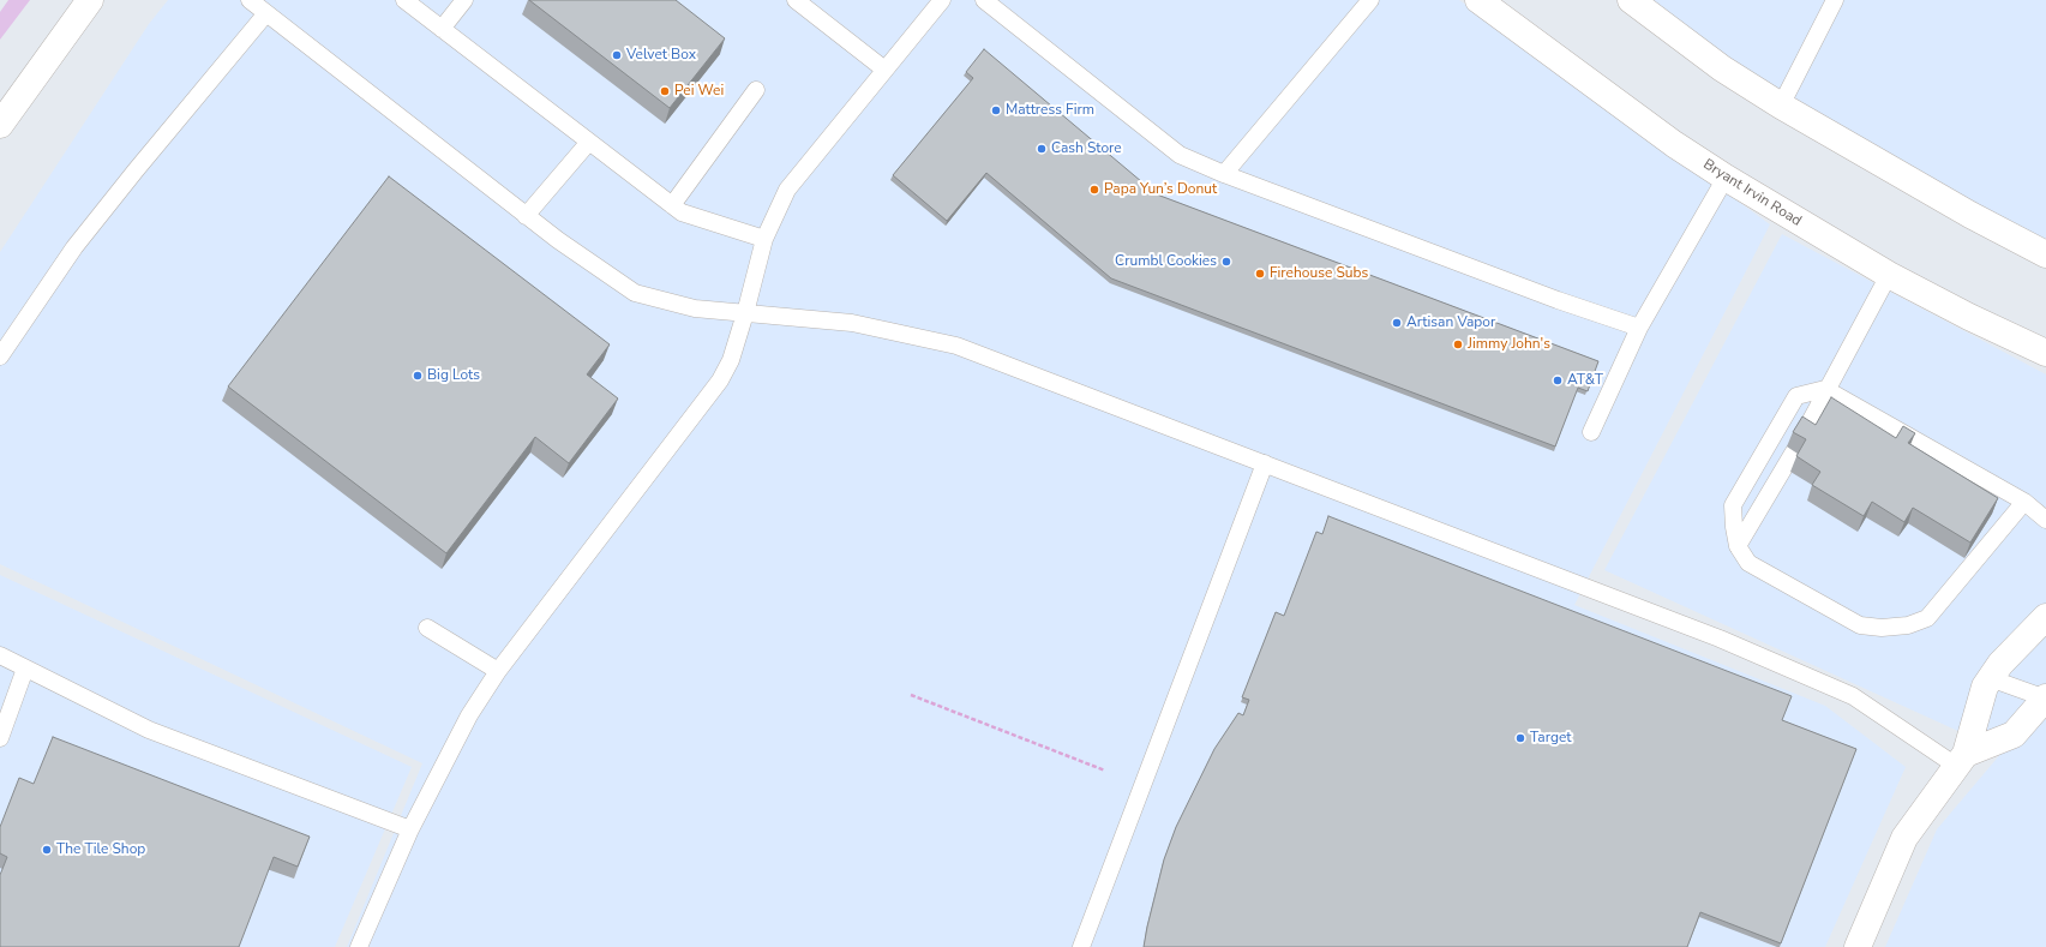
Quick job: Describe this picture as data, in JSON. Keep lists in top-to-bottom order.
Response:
{
  "streets": {
    "main road": ["Bryant Irvin Road"]
  },
  "places": [
    "Velvet Box",
    "Pei Wei",
    "Mattress Firm",
    "Cash Store",
    "Papa Yun’s Donut",
    "Crumbl Cookies",
    "Firehouse Subs",
    "Artisan Vapor",
    "Jimmy John's",
    "Big Lots",
    "AT&T",
    "Target",
    "The Tile Shop"
  ]
}
